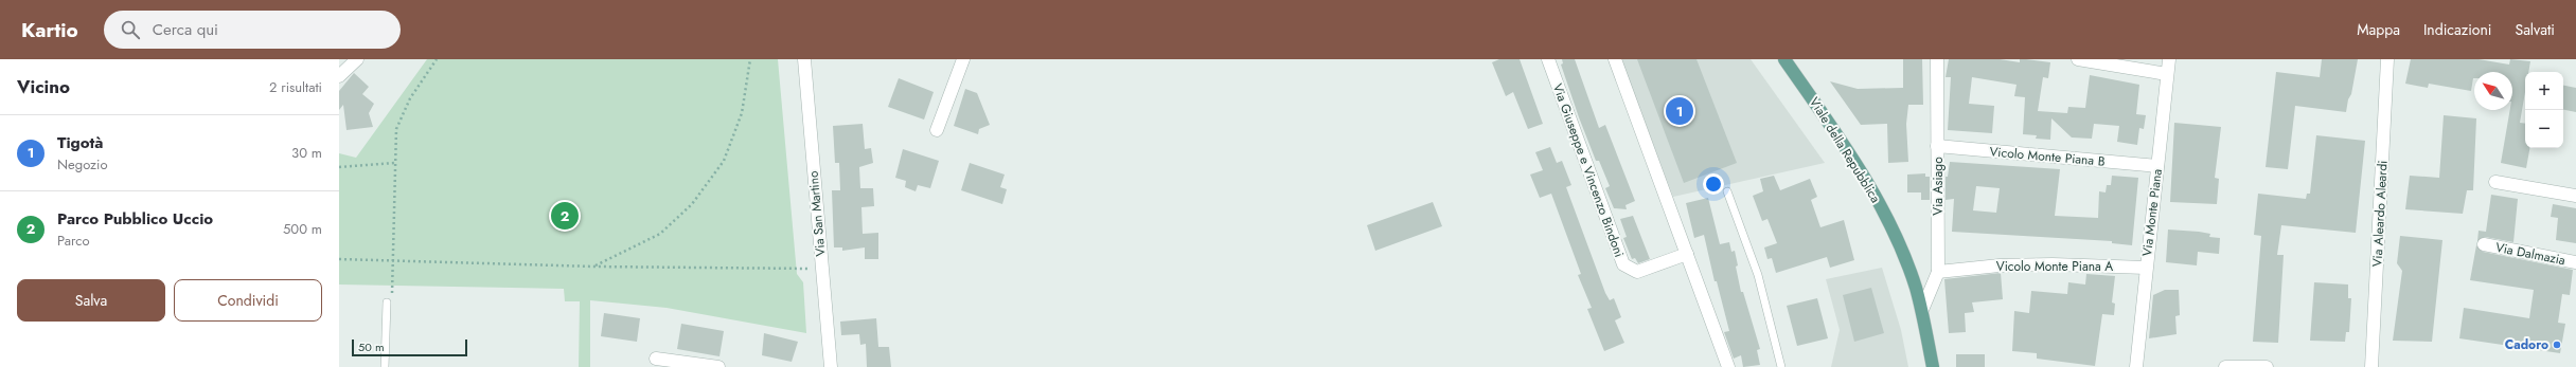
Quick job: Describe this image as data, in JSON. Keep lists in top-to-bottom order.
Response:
{
  "streets": {
    "main road": ["Viale della Repubblica"],
    "street": [
      "Vicolo Monte Piana B",
      "Via Giuseppe e Vincenzo Bindoni",
      "Via Asiago",
      "Via Monte Piana",
      "Via San Martino",
      "Via Aleardo Aleardi",
      "Via Dalmazia",
      "Vicolo Monte Piana A"
    ]
  },
  "crossings": [
    ["Viale della Repubblica", "Via Asiago"],
    ["Vicolo Monte Piana B", "Via Asiago"],
    ["Vicolo Monte Piana B", "Via Monte Piana"],
    ["Via Asiago", "Vicolo Monte Piana A"],
    ["Via Monte Piana", "Vicolo Monte Piana A"]
  ],
  "places": ["Cadoro"],
  "scale_bar": "50 m",
  "north": "top left",
  "page": {
    "header": "Kartio",
    "search": "Cerca qui",
    "nav": ["Mappa", "Indicazioni", "Salvati"],
    "heading": ["Vicino", "2 risultati"],
    "map_buttons": ["+", "−"],
    "pins": ["1", "2"],
    "list": [
      {
        "mark": "1",
        "name": "Tigotà",
        "note": "Negozio",
        "value": "30 m"
      },
      {
        "mark": "2",
        "name": "Parco Pubblico Uccio",
        "note": "Parco",
        "value": "500 m"
      }
    ],
    "buttons": ["Salva", "Condividi"],
    "scale": "50 m"
  }
}
